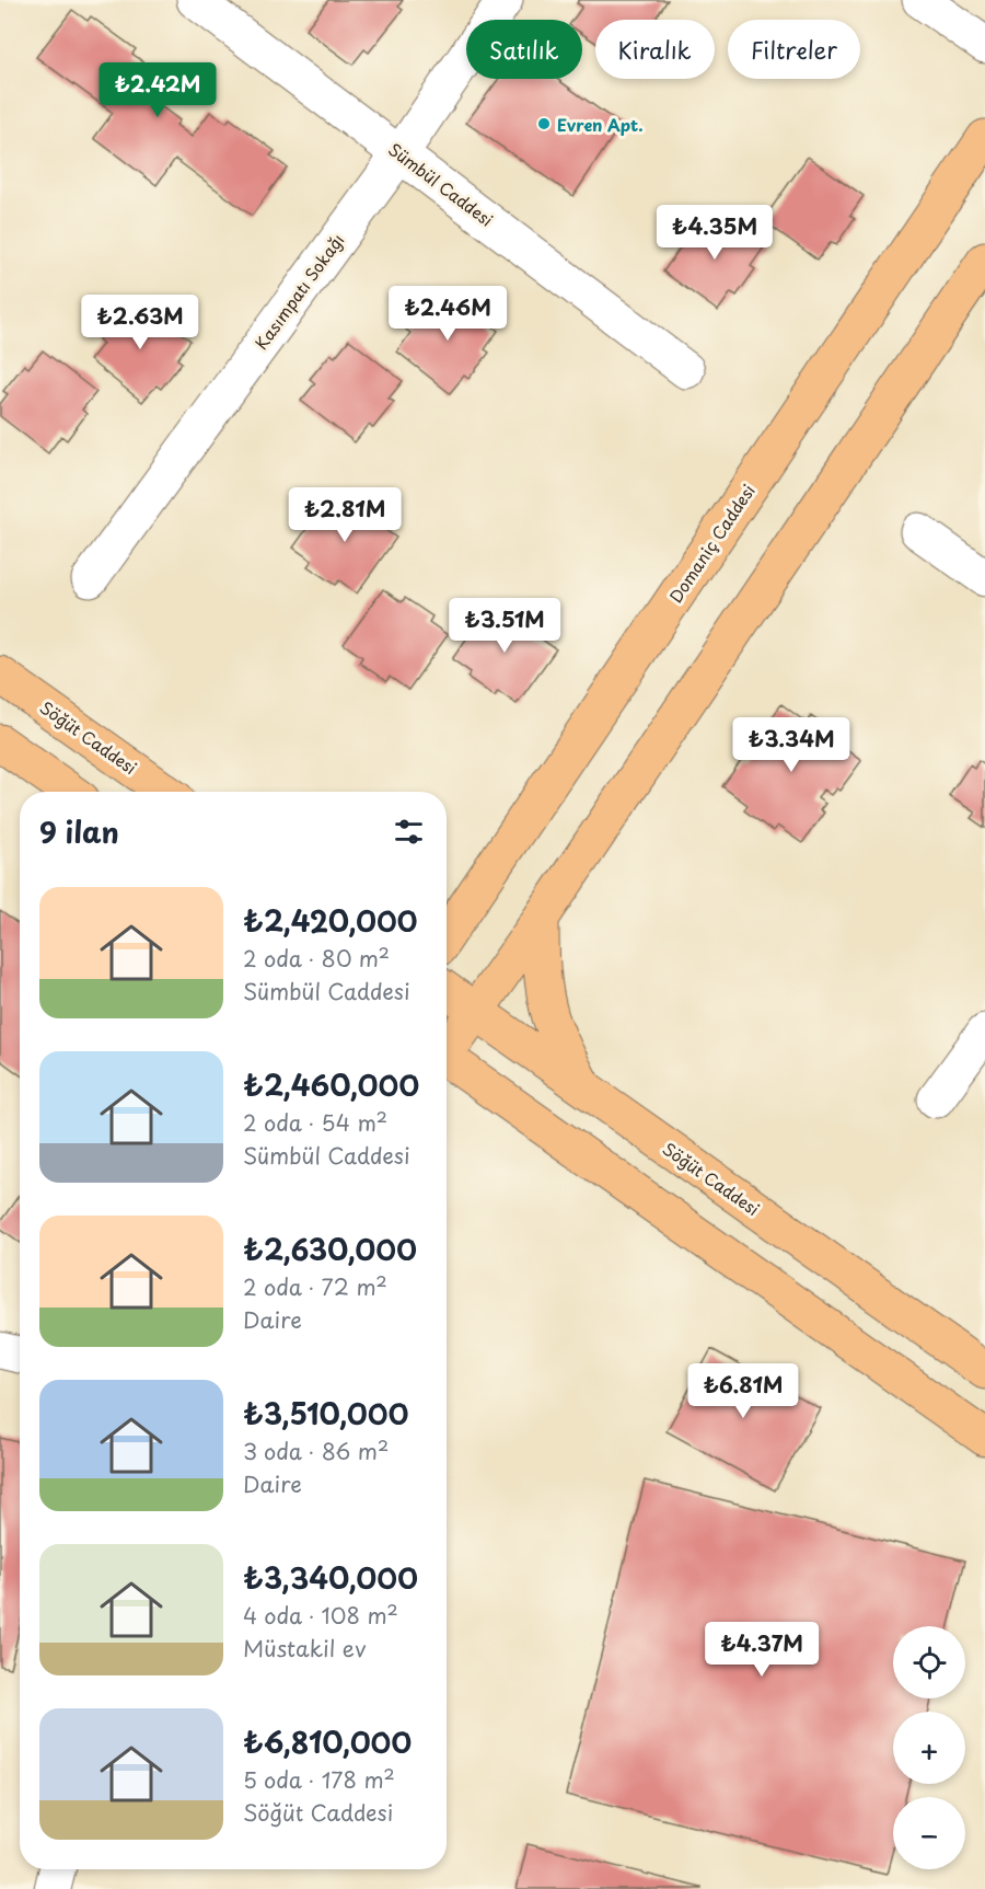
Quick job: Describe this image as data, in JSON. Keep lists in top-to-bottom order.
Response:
{
  "streets": {
    "main road": ["Domaniç Caddesi", "Söğüt Caddesi"],
    "street": ["Sümbül Caddesi", "Kasımpatı Sokağı"]
  },
  "crossings": [
    ["Sümbül Caddesi", "Kasımpatı Sokağı"]
  ],
  "places": ["Evren Apt."],
  "page": {
    "chip": ["Satılık", "Kiralık", "Filtreler"],
    "price": [
      "₺2.42M",
      "₺4.35M",
      "₺2.46M",
      "₺2.63M",
      "₺2.81M",
      "₺3.51M",
      "₺3.34M",
      "₺6.81M",
      "₺4.37M"
    ],
    "heading": "9 ilan",
    "list": [
      {
        "name": "₺2,420,000",
        "note": "2 oda · 80 m² · Sümbül Caddesi"
      },
      {
        "name": "₺2,460,000",
        "note": "2 oda · 54 m² · Sümbül Caddesi"
      },
      {
        "name": "₺2,630,000",
        "note": "2 oda · 72 m² · Daire"
      },
      {
        "name": "₺3,510,000",
        "note": "3 oda · 86 m² · Daire"
      },
      {
        "name": "₺3,340,000",
        "note": "4 oda · 108 m² · Müstakil ev"
      },
      {
        "name": "₺6,810,000",
        "note": "5 oda · 178 m² · Söğüt Caddesi"
      }
    ],
    "map_buttons": ["+", "−"]
  }
}
